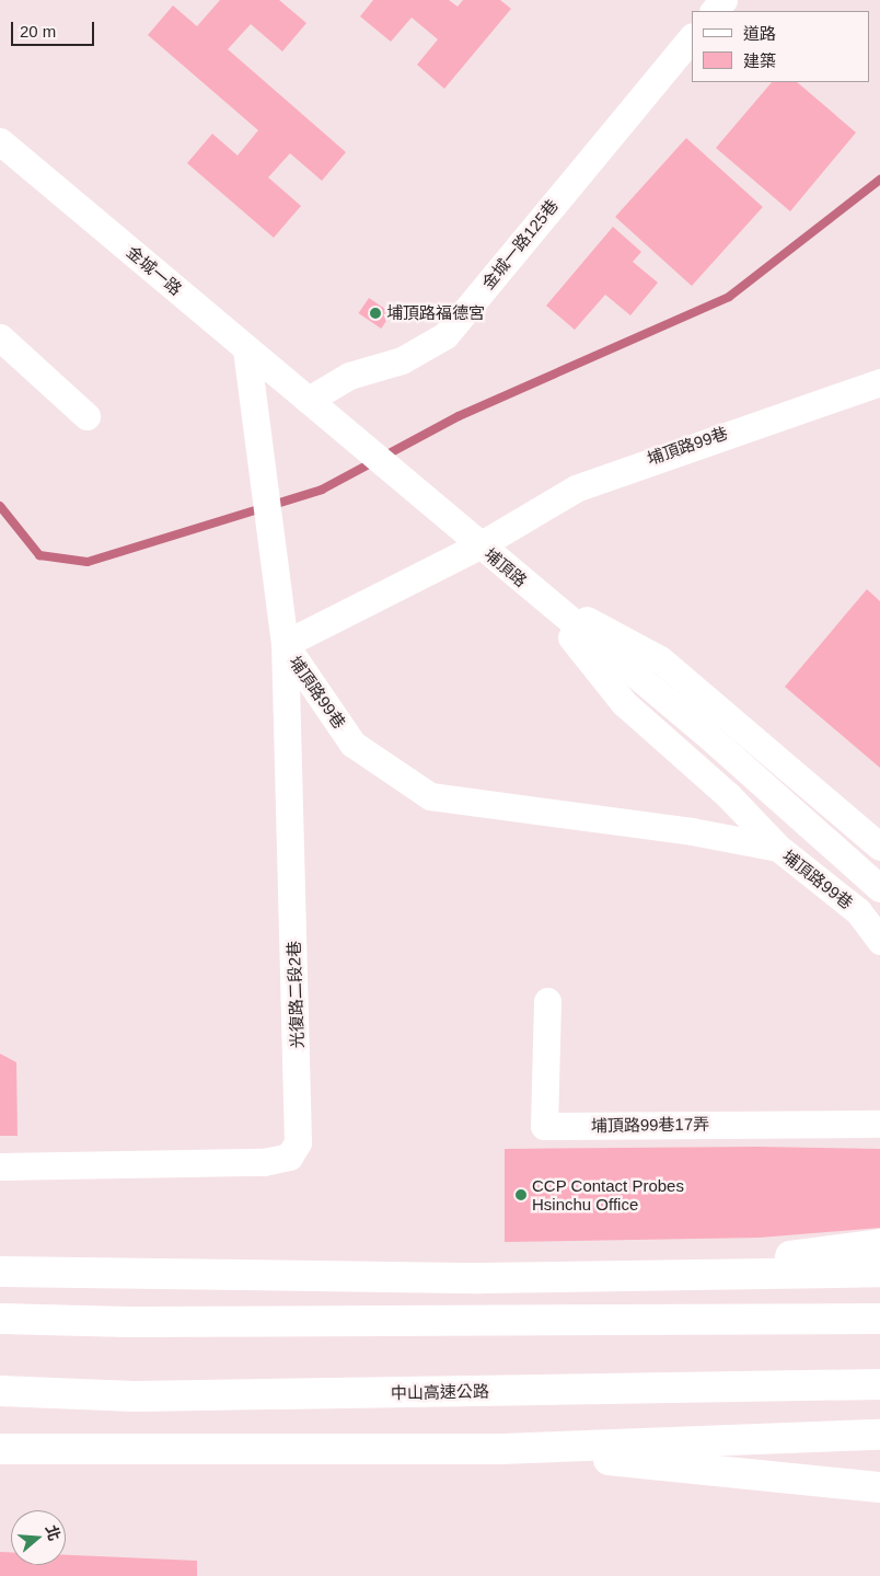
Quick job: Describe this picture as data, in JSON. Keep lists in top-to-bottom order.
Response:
{
  "streets": {
    "highway": ["中山高速公路"],
    "street": [
      "金城一路125巷",
      "金城一路",
      "埔頂路99巷",
      "埔頂路",
      "光復路二段2巷",
      "埔頂路99巷17弄"
    ]
  },
  "crossings": [
    ["金城一路125巷", "金城一路"],
    ["金城一路125巷", "埔頂路"],
    ["金城一路", "埔頂路"],
    ["金城一路", "光復路二段2巷"],
    ["埔頂路99巷", "埔頂路"],
    ["埔頂路99巷", "光復路二段2巷"]
  ],
  "places": ["埔頂路福德宮", "CCP Contact Probes Hsinchu Office"],
  "legend": ["道路", "建築"],
  "scale_bar": "20 m",
  "north": "right"
}
